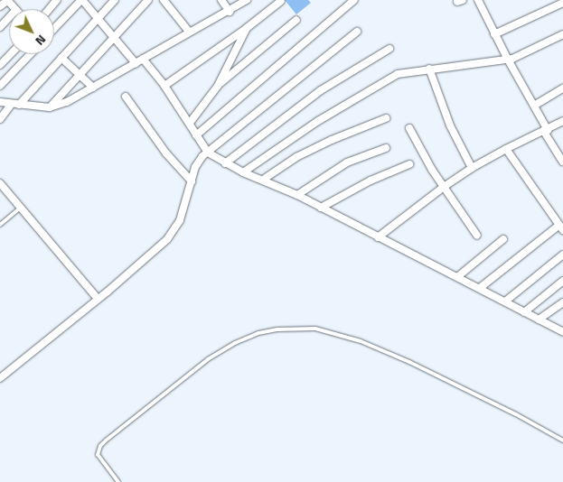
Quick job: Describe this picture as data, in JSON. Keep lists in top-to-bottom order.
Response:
{
  "north": "bottom right"
}
